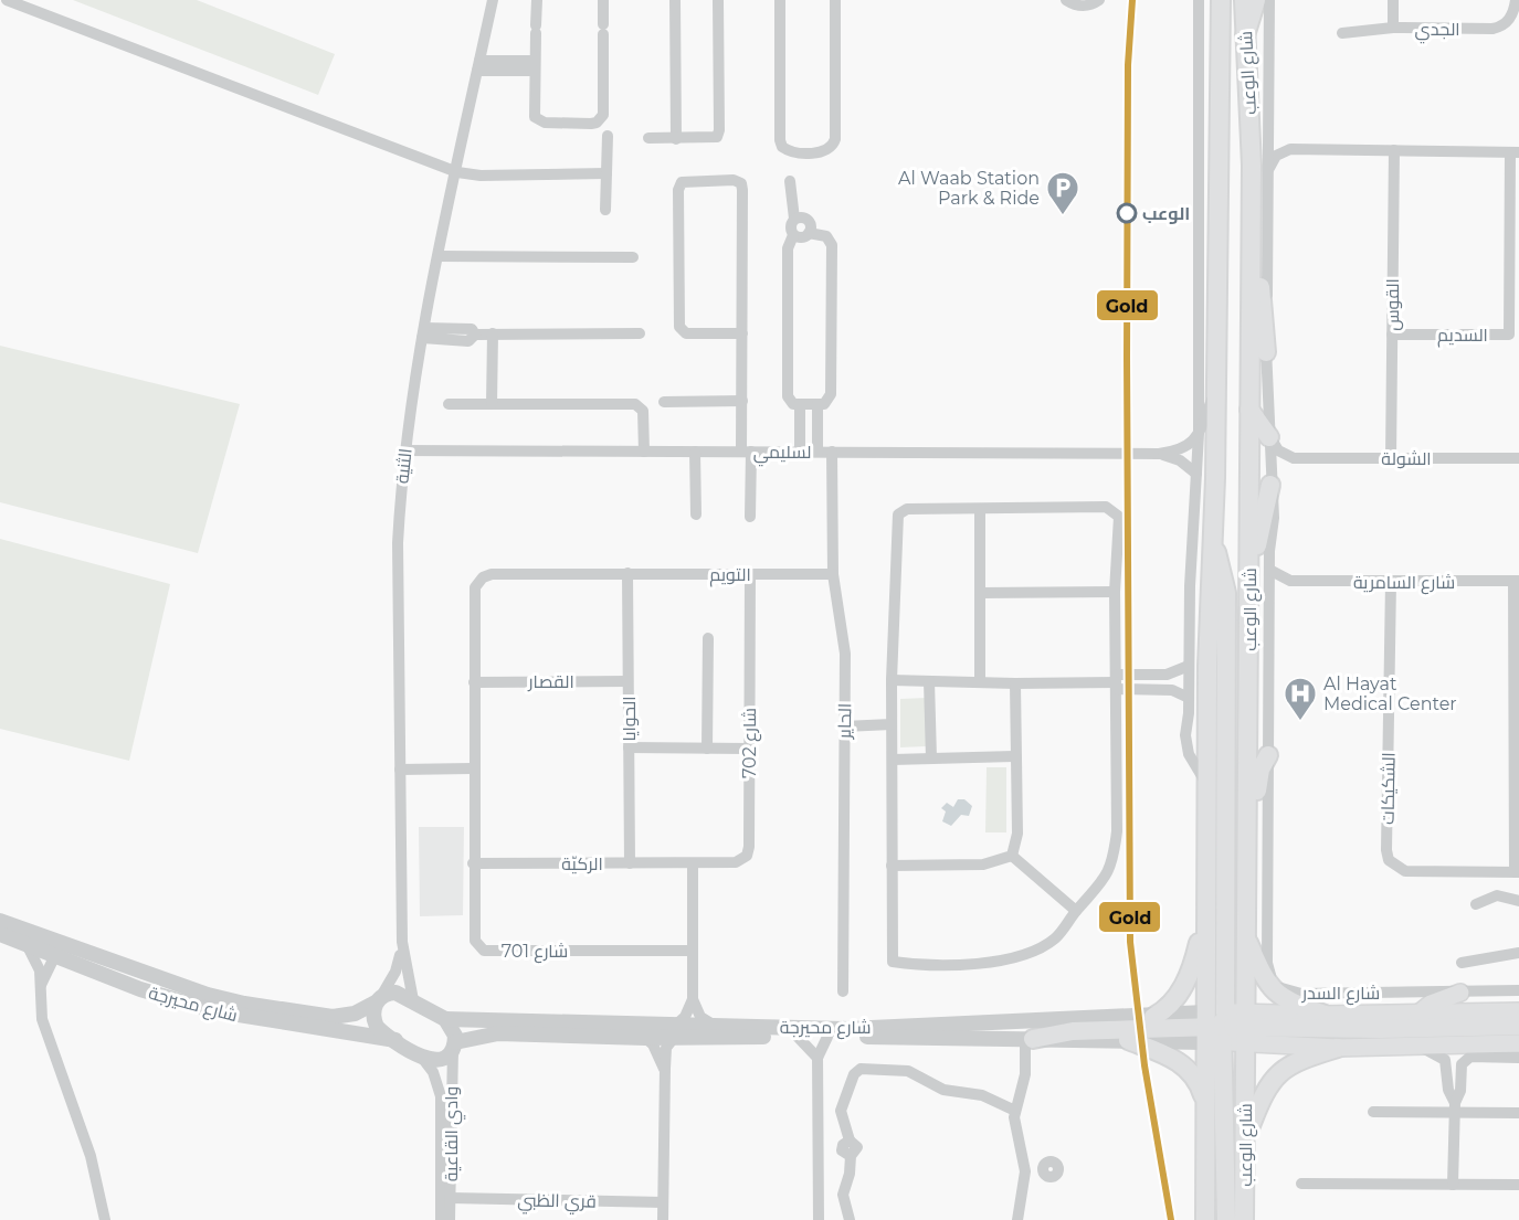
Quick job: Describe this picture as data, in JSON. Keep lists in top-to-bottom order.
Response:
{
  "streets": {
    "main road": ["شارع الوعب", "شارع السدر"],
    "street": [
      "الجدي",
      "القوس",
      "السديم",
      "لسليمي",
      "الشولة",
      "الثنية",
      "التويم",
      "شارع السامرية",
      "القصار",
      "الحوايا",
      "الحاير",
      "شارع 702",
      "الشكيكات",
      "الركيّة",
      "شارع 701",
      "شارع محيرجة",
      "وادي القاعية",
      "قري الظبي"
    ]
  },
  "crossings": [
    ["شارع الوعب", "لسليمي"],
    ["شارع الوعب", "شارع السامرية"],
    ["شارع الوعب", "شارع السدر"],
    ["شارع الوعب", "شارع محيرجة"],
    ["القوس", "السديم"],
    ["القوس", "الشولة"],
    ["لسليمي", "الثنية"],
    ["لسليمي", "الحاير"],
    ["الثنية", "شارع محيرجة"],
    ["التويم", "الحوايا"],
    ["التويم", "الحاير"],
    ["التويم", "شارع 702"],
    ["التويم", "شارع 701"],
    ["شارع السامرية", "الشكيكات"],
    ["القصار", "الحوايا"],
    ["القصار", "شارع 701"],
    ["الحوايا", "الركيّة"],
    ["الحوايا", "شارع 701"],
    ["شارع 702", "الركيّة"],
    ["الركيّة", "شارع 701"],
    ["شارع السدر", "شارع محيرجة"],
    ["شارع محيرجة", "وادي القاعية"],
    ["وادي القاعية", "قري الظبي"]
  ],
  "places": {
    "other": ["الوعب"],
    "parking": ["Al Waab Station Park & Ride"],
    "hospital": ["Al Hayat Medical Center"]
  },
  "lines": ["transit line Gold"]
}
